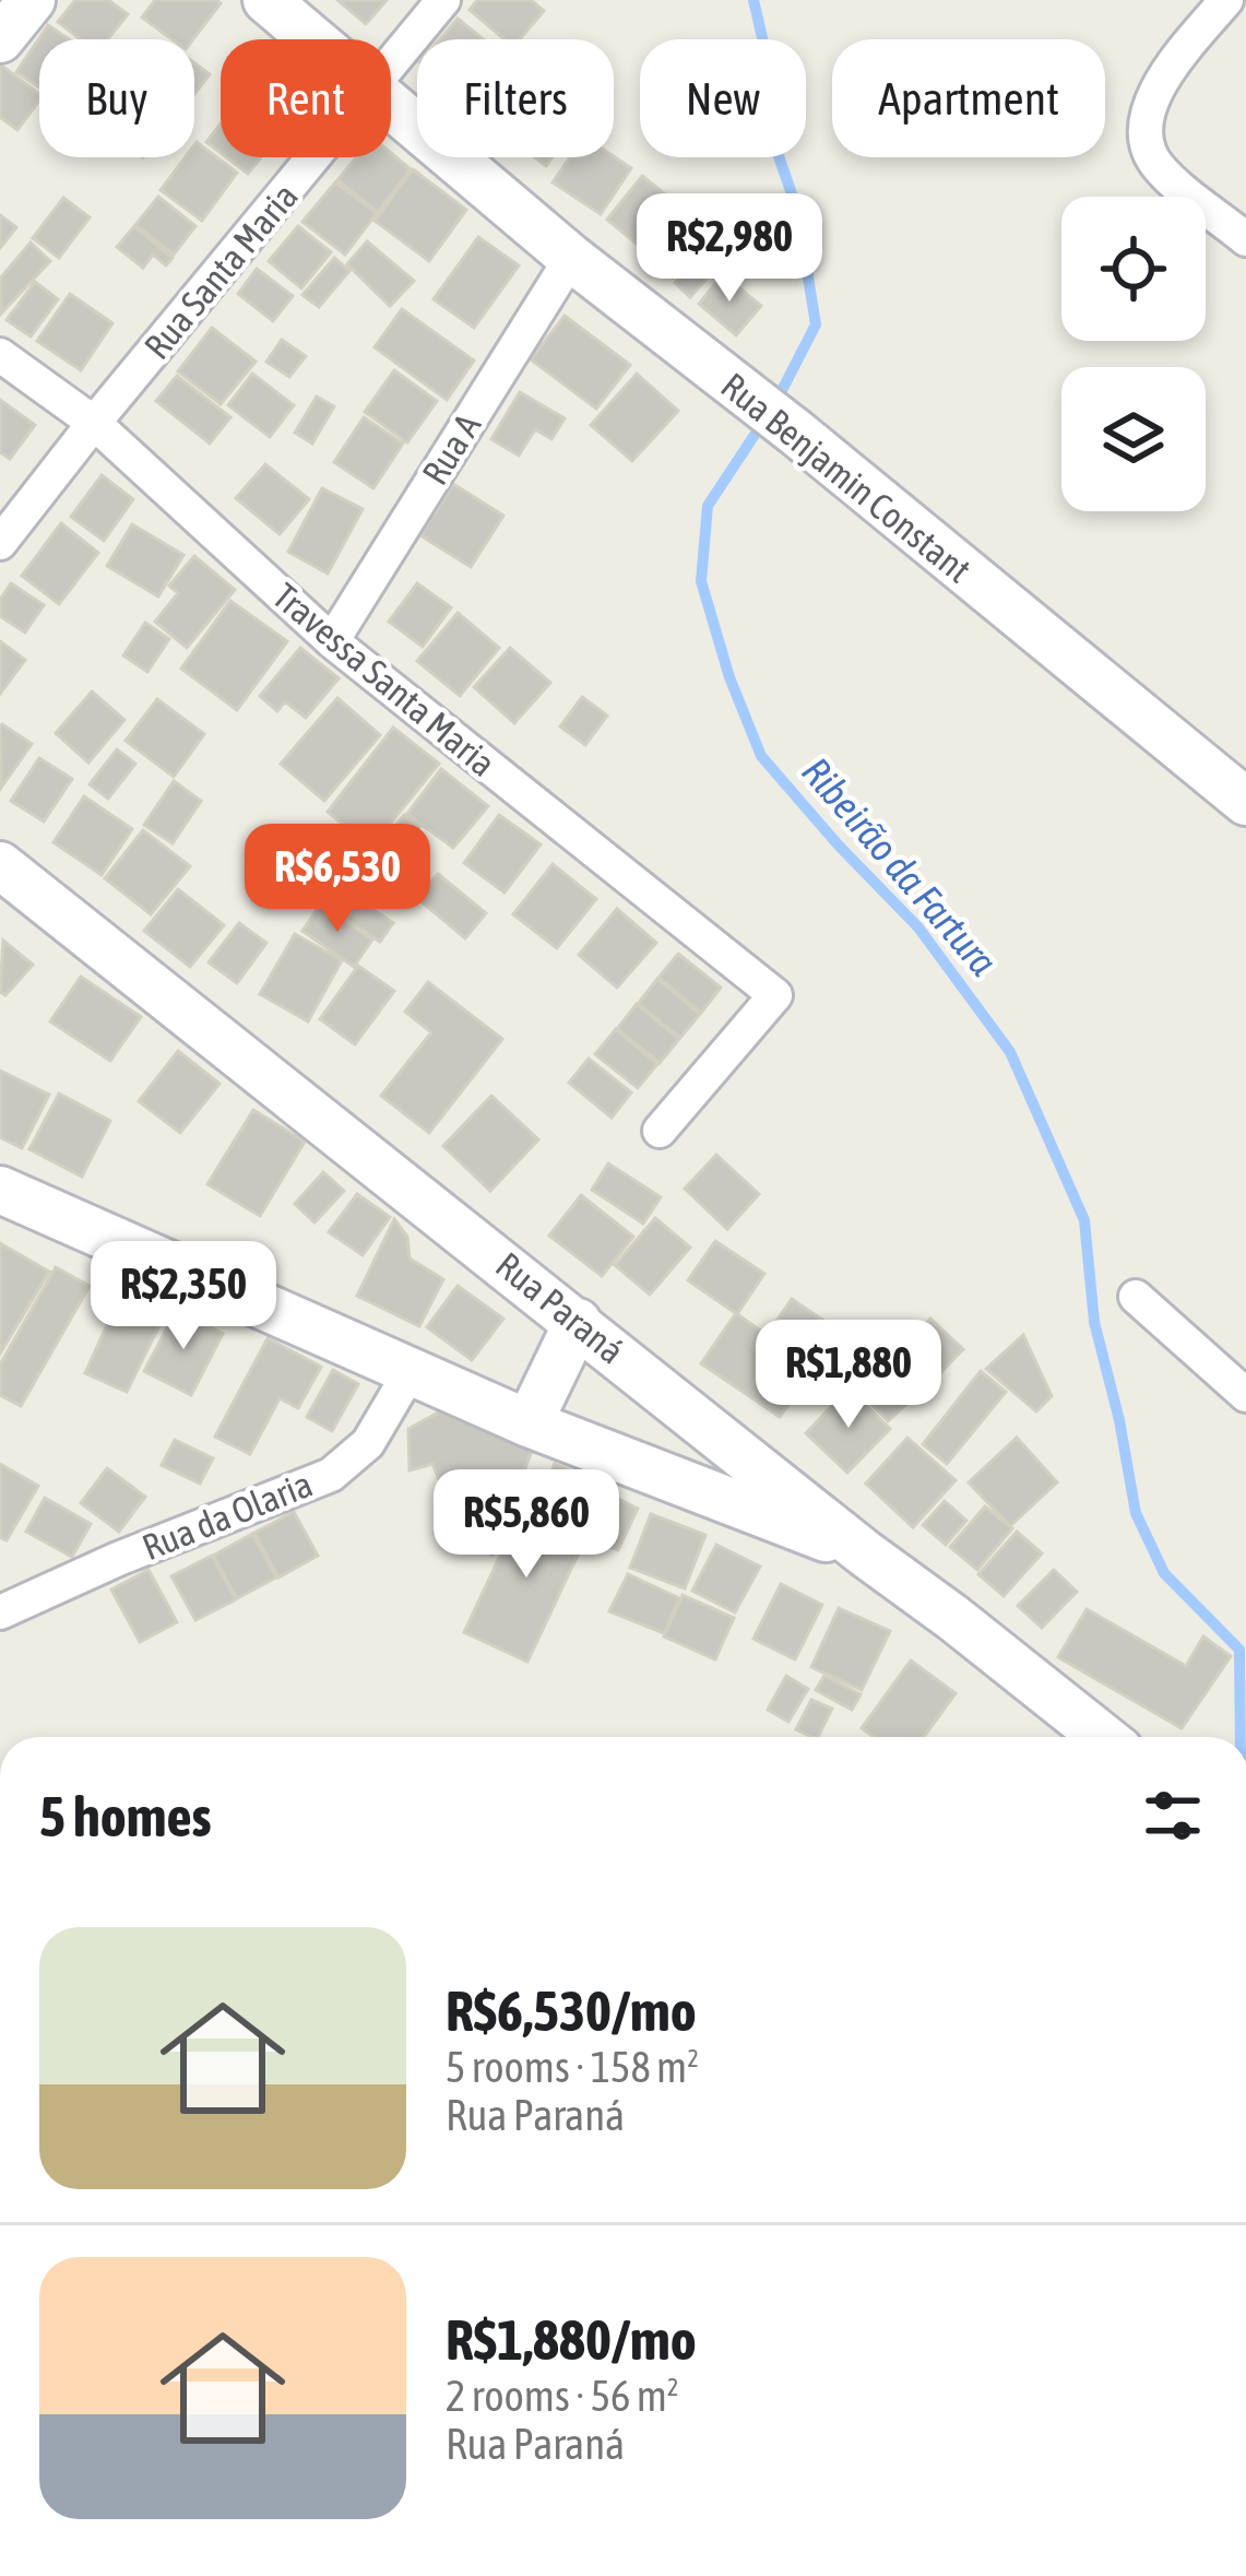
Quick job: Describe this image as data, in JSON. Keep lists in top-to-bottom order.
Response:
{
  "streets": {
    "street": [
      "Rua Santa Maria",
      "Rua A",
      "Rua Benjamin Constant",
      "Travessa Santa Maria",
      "Rua Paraná",
      "Rua da Olaria"
    ]
  },
  "crossings": [
    ["Rua Santa Maria", "Travessa Santa Maria"],
    ["Rua A", "Rua Benjamin Constant"],
    ["Rua A", "Travessa Santa Maria"]
  ],
  "water": ["Ribeirão da Fartura"],
  "page": {
    "chip": [
      "Buy",
      "Rent",
      "Filters",
      "New",
      "Apartment"
    ],
    "price": [
      "R$2,980",
      "R$6,530",
      "R$2,350",
      "R$1,880",
      "R$5,860"
    ],
    "heading": "5 homes",
    "list": [
      {
        "name": "R$6,530/mo",
        "note": "5 rooms · 158 m² · Rua Paraná"
      },
      {
        "name": "R$1,880/mo",
        "note": "2 rooms · 56 m² · Rua Paraná"
      }
    ]
  }
}
